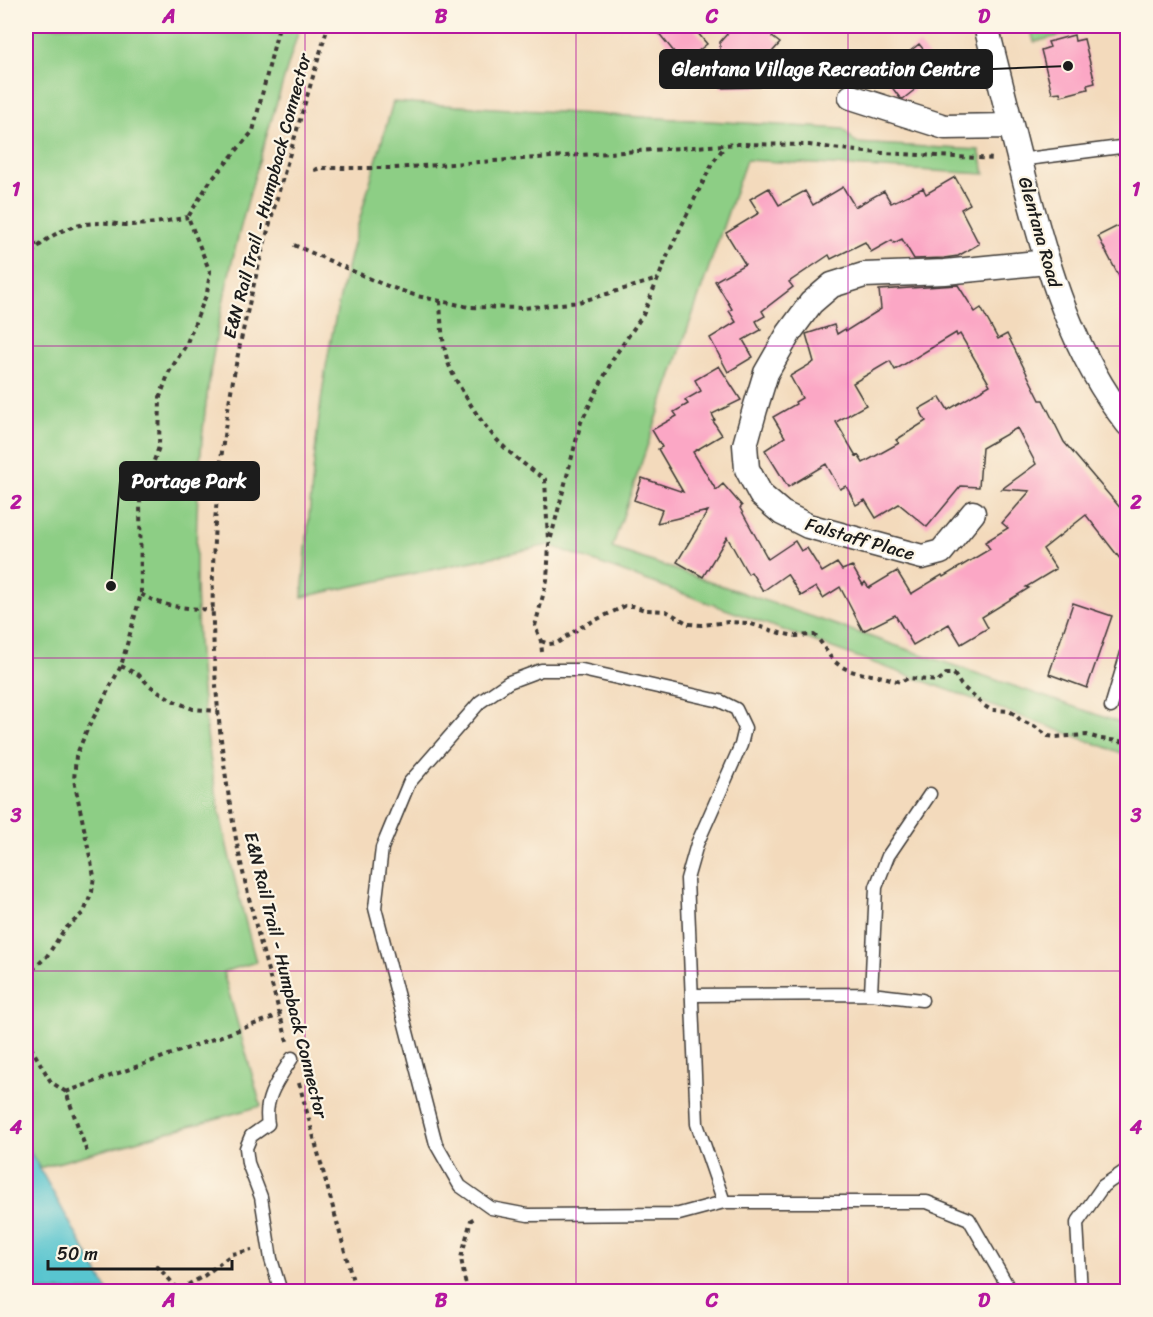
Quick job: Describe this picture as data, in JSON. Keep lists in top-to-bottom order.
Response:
{
  "streets": {
    "street": ["Glentana Road", "Falstaff Place"],
    "path": ["E&N Rail Trail - Humpback Connector"]
  },
  "crossings": [
    ["Glentana Road", "Falstaff Place"]
  ],
  "places": ["Glentana Village Recreation Centre", "Portage Park"],
  "scale_bar": "50 m",
  "grid": {
    "columns": [
      "A",
      "B",
      "C",
      "D"
    ],
    "rows": [
      "1",
      "2",
      "3",
      "4"
    ]
  }
}
